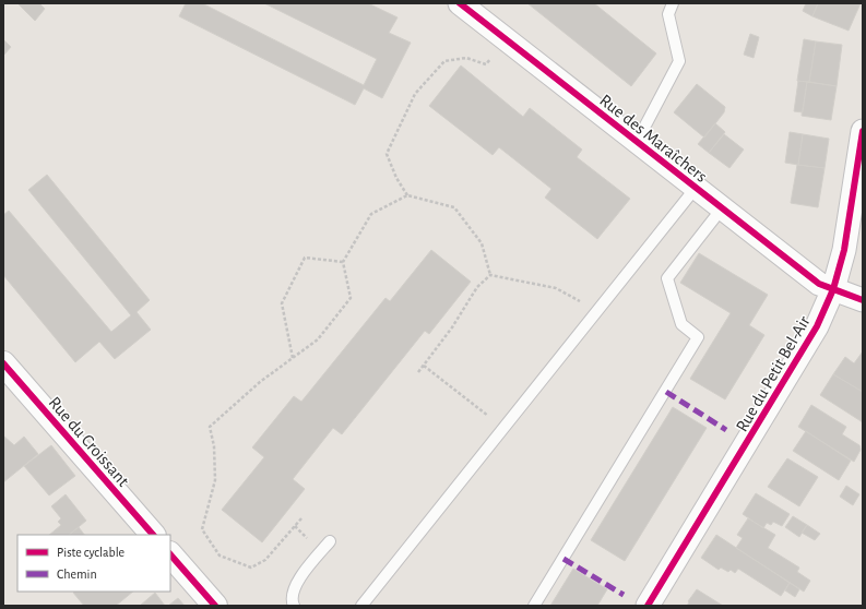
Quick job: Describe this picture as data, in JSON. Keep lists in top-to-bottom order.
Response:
{
  "streets": {
    "street": ["Rue des Maraîchers", "Rue du Petit Bel-Air", "Rue du Croissant"]
  },
  "crossings": [
    ["Rue des Maraîchers", "Rue du Petit Bel-Air"]
  ],
  "legend": ["Piste cyclable", "Chemin"]
}
